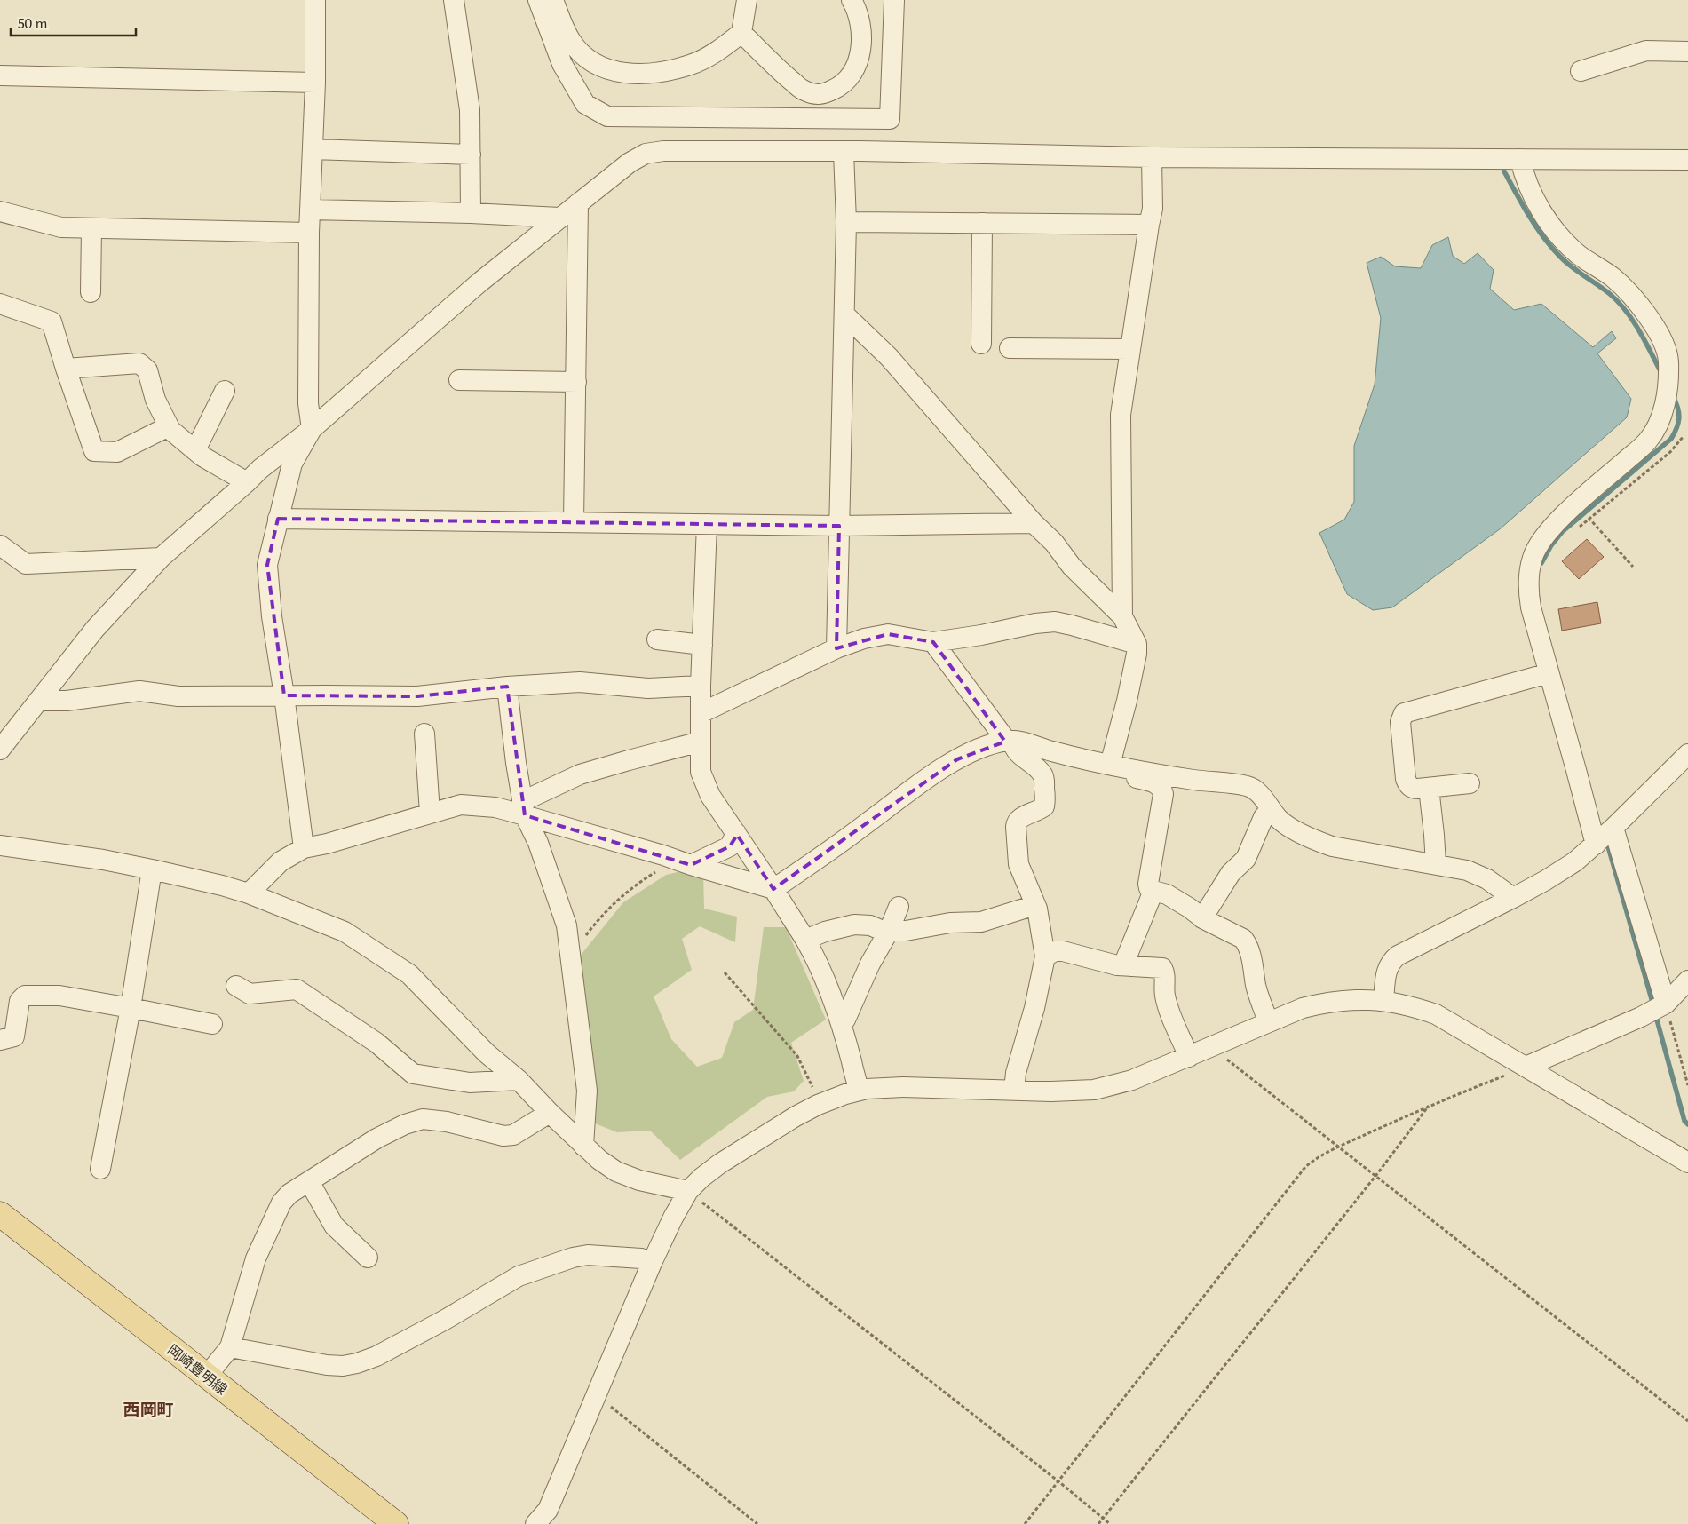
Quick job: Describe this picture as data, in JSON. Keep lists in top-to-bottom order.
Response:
{
  "streets": {
    "main road": ["岡崎豊明線"]
  },
  "districts": ["西岡町"],
  "scale_bar": "50 m"
}
